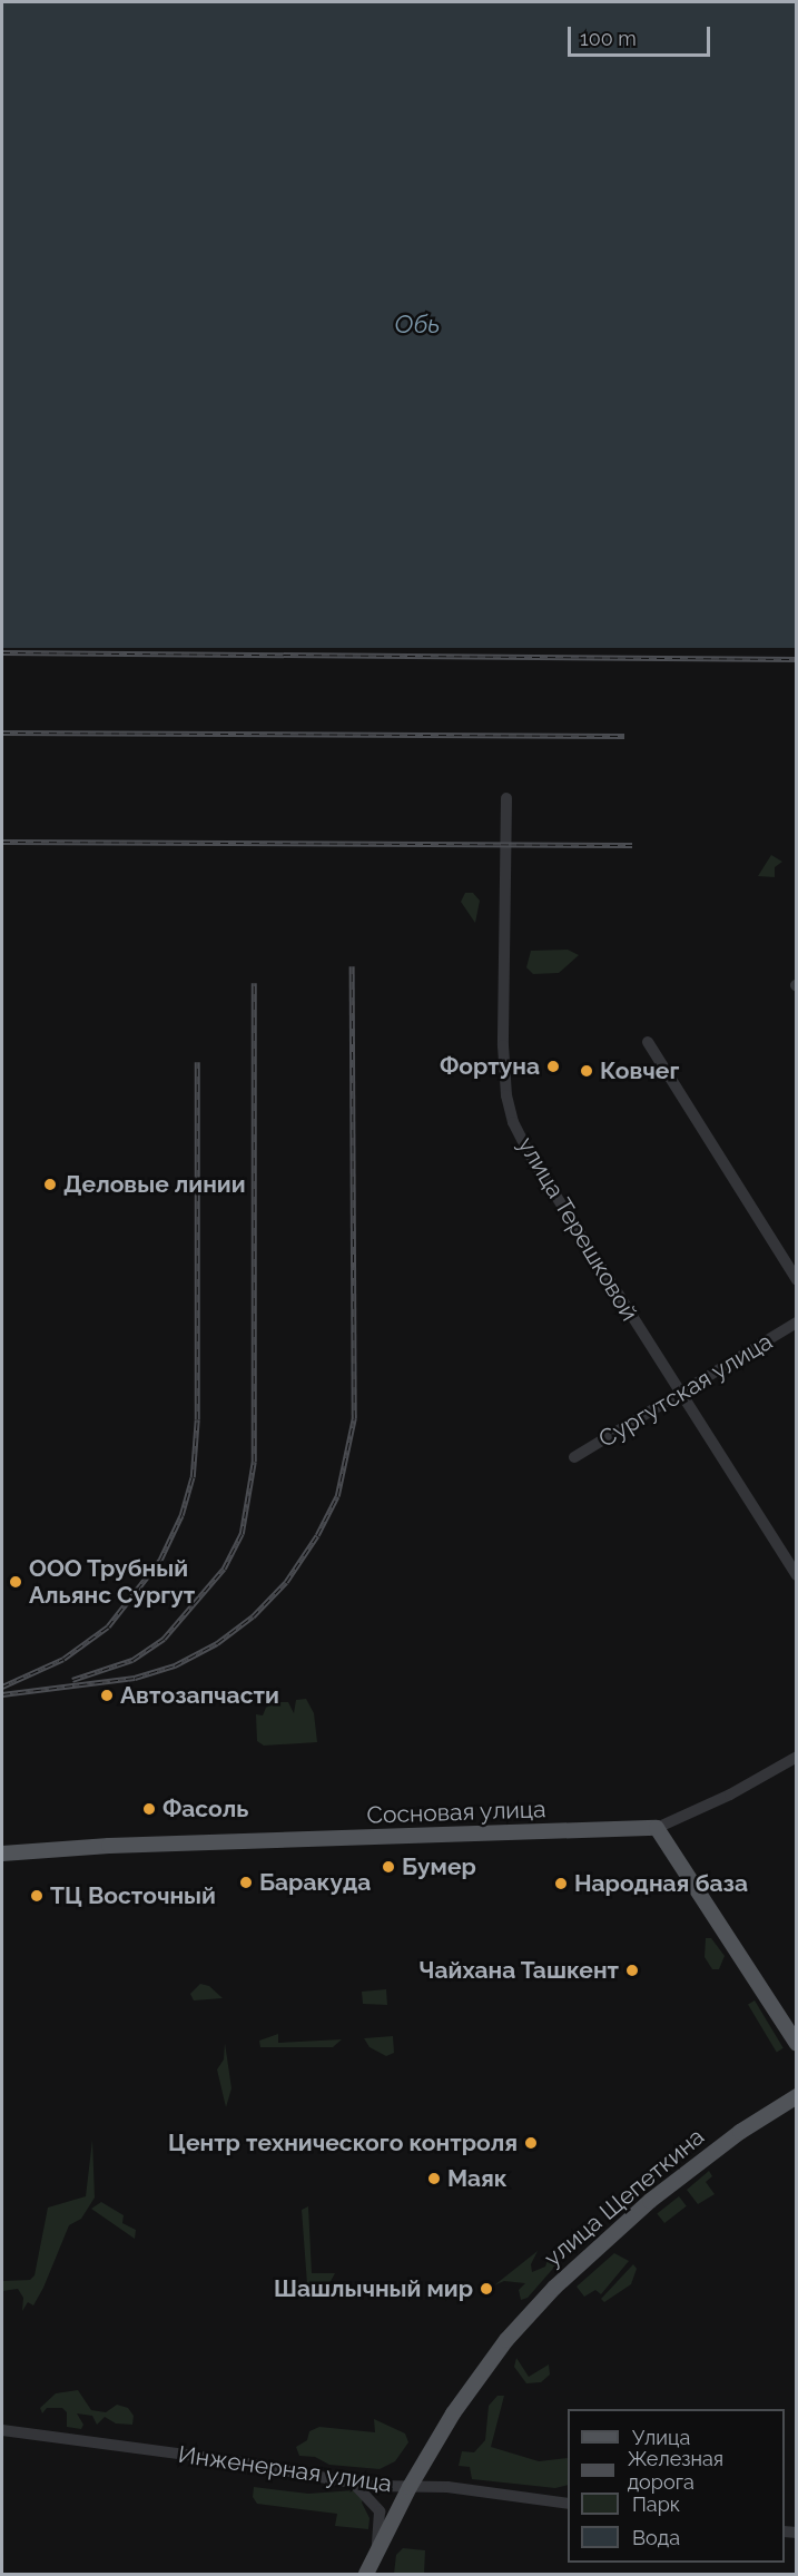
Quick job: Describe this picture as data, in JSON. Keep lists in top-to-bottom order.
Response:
{
  "streets": {
    "main road": ["Сосновая улица", "улица Щепеткина"],
    "street": ["улица Терешковой", "Сургутская улица", "Инженерная улица"]
  },
  "crossings": [
    ["улица Терешковой", "Сургутская улица"],
    ["улица Щепеткина", "Инженерная улица"]
  ],
  "water": ["Обь"],
  "places": [
    "Фортуна",
    "Ковчег",
    "Деловые линии",
    "ООО Трубный Альянс Сургут",
    "Автозапчасти",
    "Фасоль",
    "Бумер",
    "Баракуда",
    "Народная база",
    "ТЦ Восточный",
    "Чайхана Ташкент",
    "Центр технического контроля",
    "Маяк",
    "Шашлычный мир"
  ],
  "legend": [
    "Улица",
    "Железная дорога",
    "Парк",
    "Вода"
  ],
  "scale_bar": "100 m"
}
